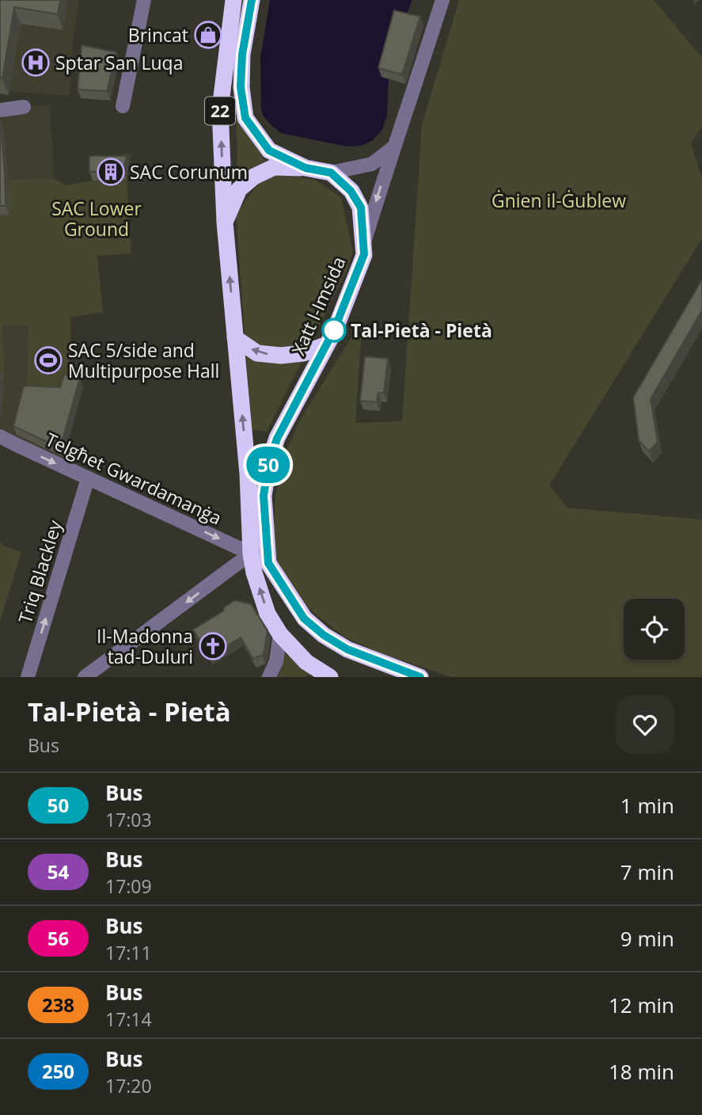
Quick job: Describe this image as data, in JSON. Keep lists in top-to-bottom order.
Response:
{
  "streets": {
    "highway": ["22", "Xatt l-Imsida"],
    "street": ["Telgħet Gwardamanġa", "Triq Blackley"]
  },
  "crossings": [
    ["22", "Xatt l-Imsida"],
    ["22", "Telgħet Gwardamanġa"],
    ["Telgħet Gwardamanġa", "Triq Blackley"]
  ],
  "one_way": ["Telgħet Gwardamanġa", "Triq Blackley"],
  "parks": ["Ġnien il-Ġublew", "SAC Lower Ground"],
  "places": {
    "shop": ["Brincat"],
    "hospital": ["Sptar San Luqa"],
    "building": ["SAC Corunum"],
    "other": ["Tal-Pietà - Pietà"],
    "sports": ["SAC 5/side and Multipurpose Hall"],
    "church": ["Il-Madonna tad-Duluri"]
  },
  "lines": ["bus line 50"],
  "page": {
    "on_map": "50",
    "heading": ["Tal-Pietà - Pietà", "Bus"],
    "list": [
      {
        "mark": "50",
        "name": "Bus",
        "note": "17:03",
        "value": "1 min"
      },
      {
        "mark": "54",
        "name": "Bus",
        "note": "17:09",
        "value": "7 min"
      },
      {
        "mark": "56",
        "name": "Bus",
        "note": "17:11",
        "value": "9 min"
      },
      {
        "mark": "238",
        "name": "Bus",
        "note": "17:14",
        "value": "12 min"
      },
      {
        "mark": "250",
        "name": "Bus",
        "note": "17:20",
        "value": "18 min"
      }
    ]
  }
}
